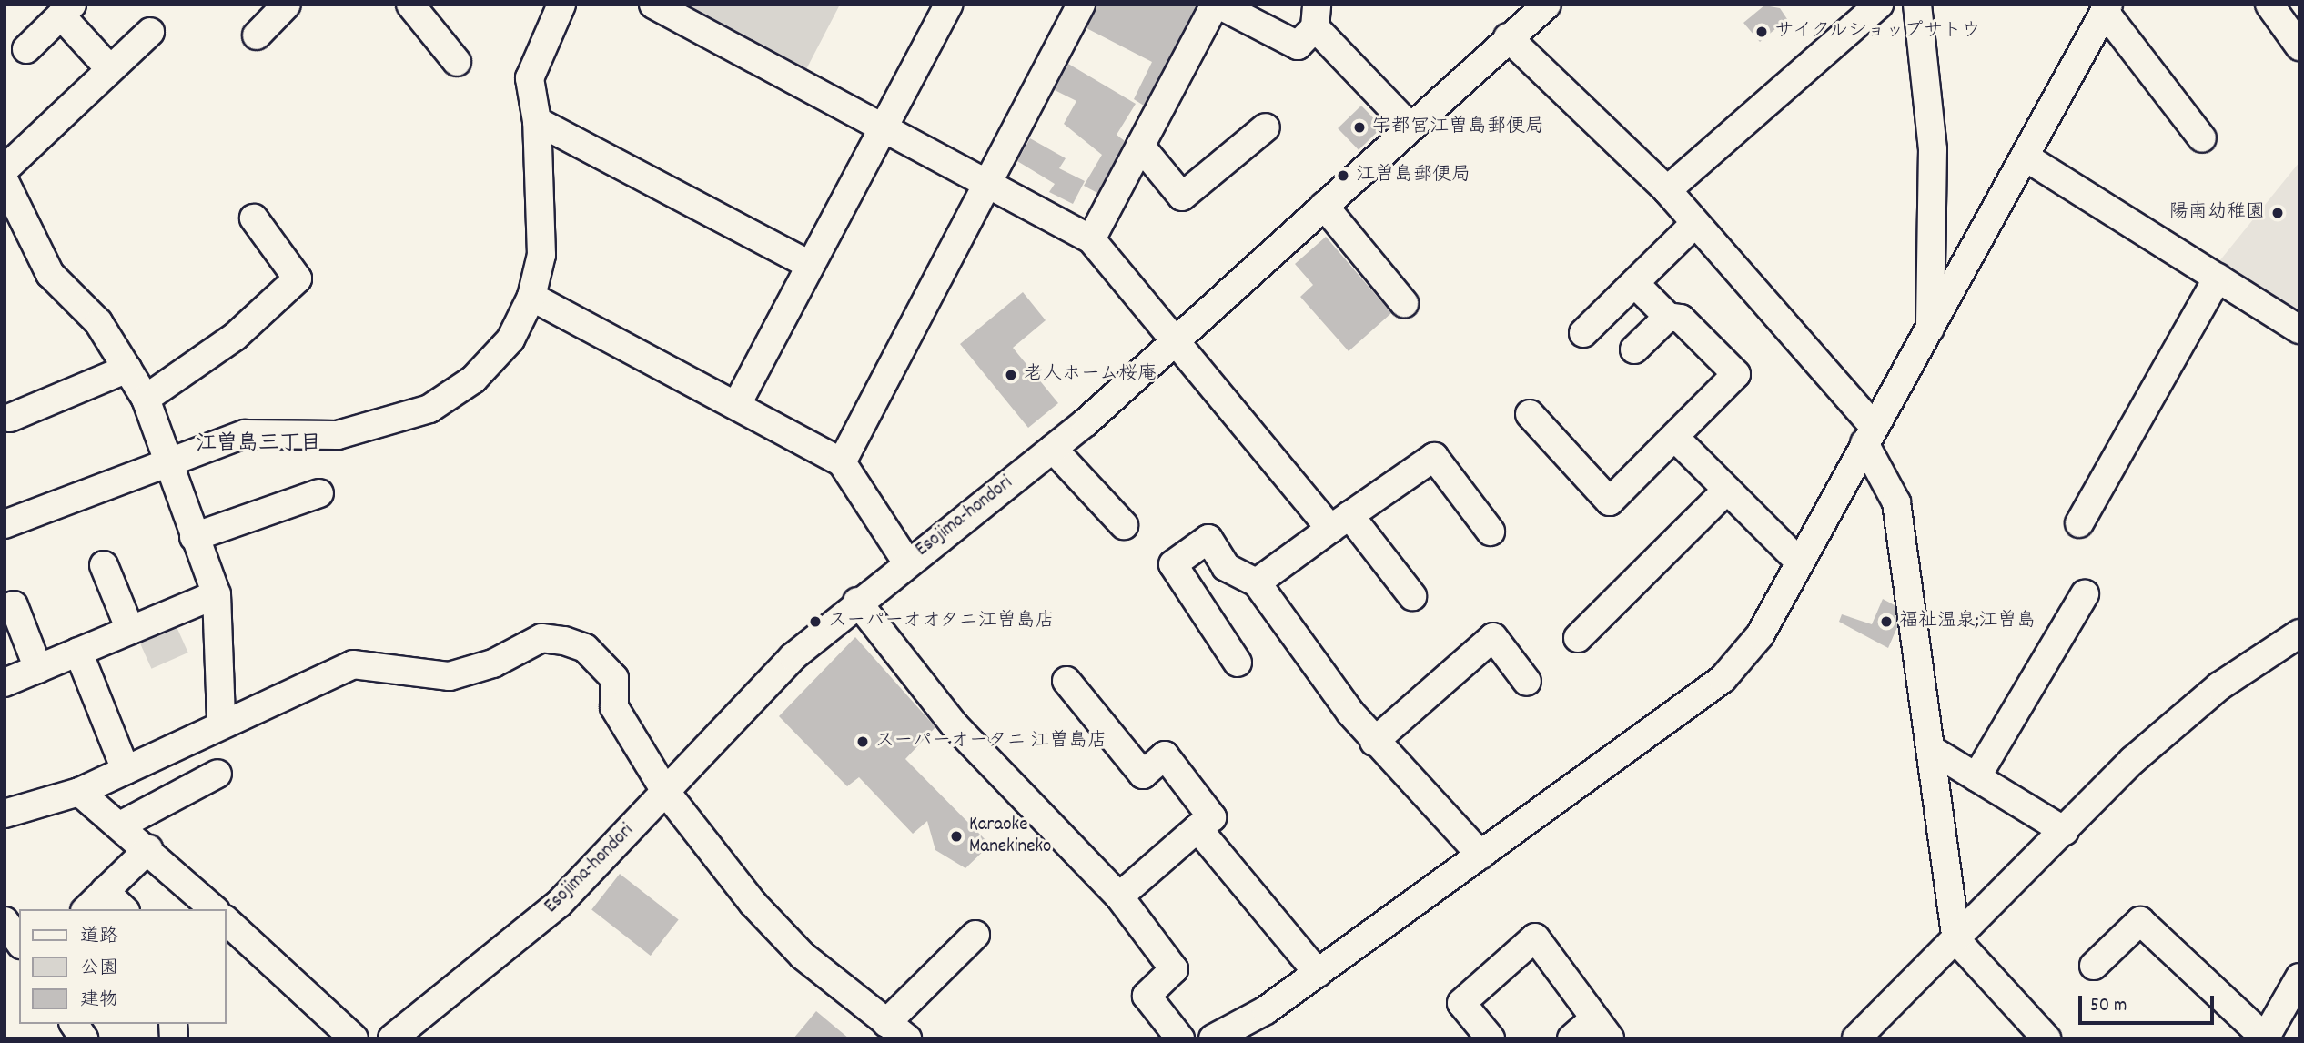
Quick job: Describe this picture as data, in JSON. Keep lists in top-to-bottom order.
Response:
{
  "streets": {
    "street": ["Esojima-hondori"]
  },
  "districts": ["江曽島三丁目"],
  "places": [
    "サイクルショップサトウ",
    "宇都宮江曽島郵便局",
    "江曽島郵便局",
    "陽南幼稚園",
    "老人ホーム桜庵",
    "スーパーオオタニ江曽島店",
    "福祉温泉;江曽島",
    "スーパーオータニ 江曽島店",
    "Karaoke Manekineko"
  ],
  "legend": ["道路", "公園", "建物"],
  "scale_bar": "50 m"
}
